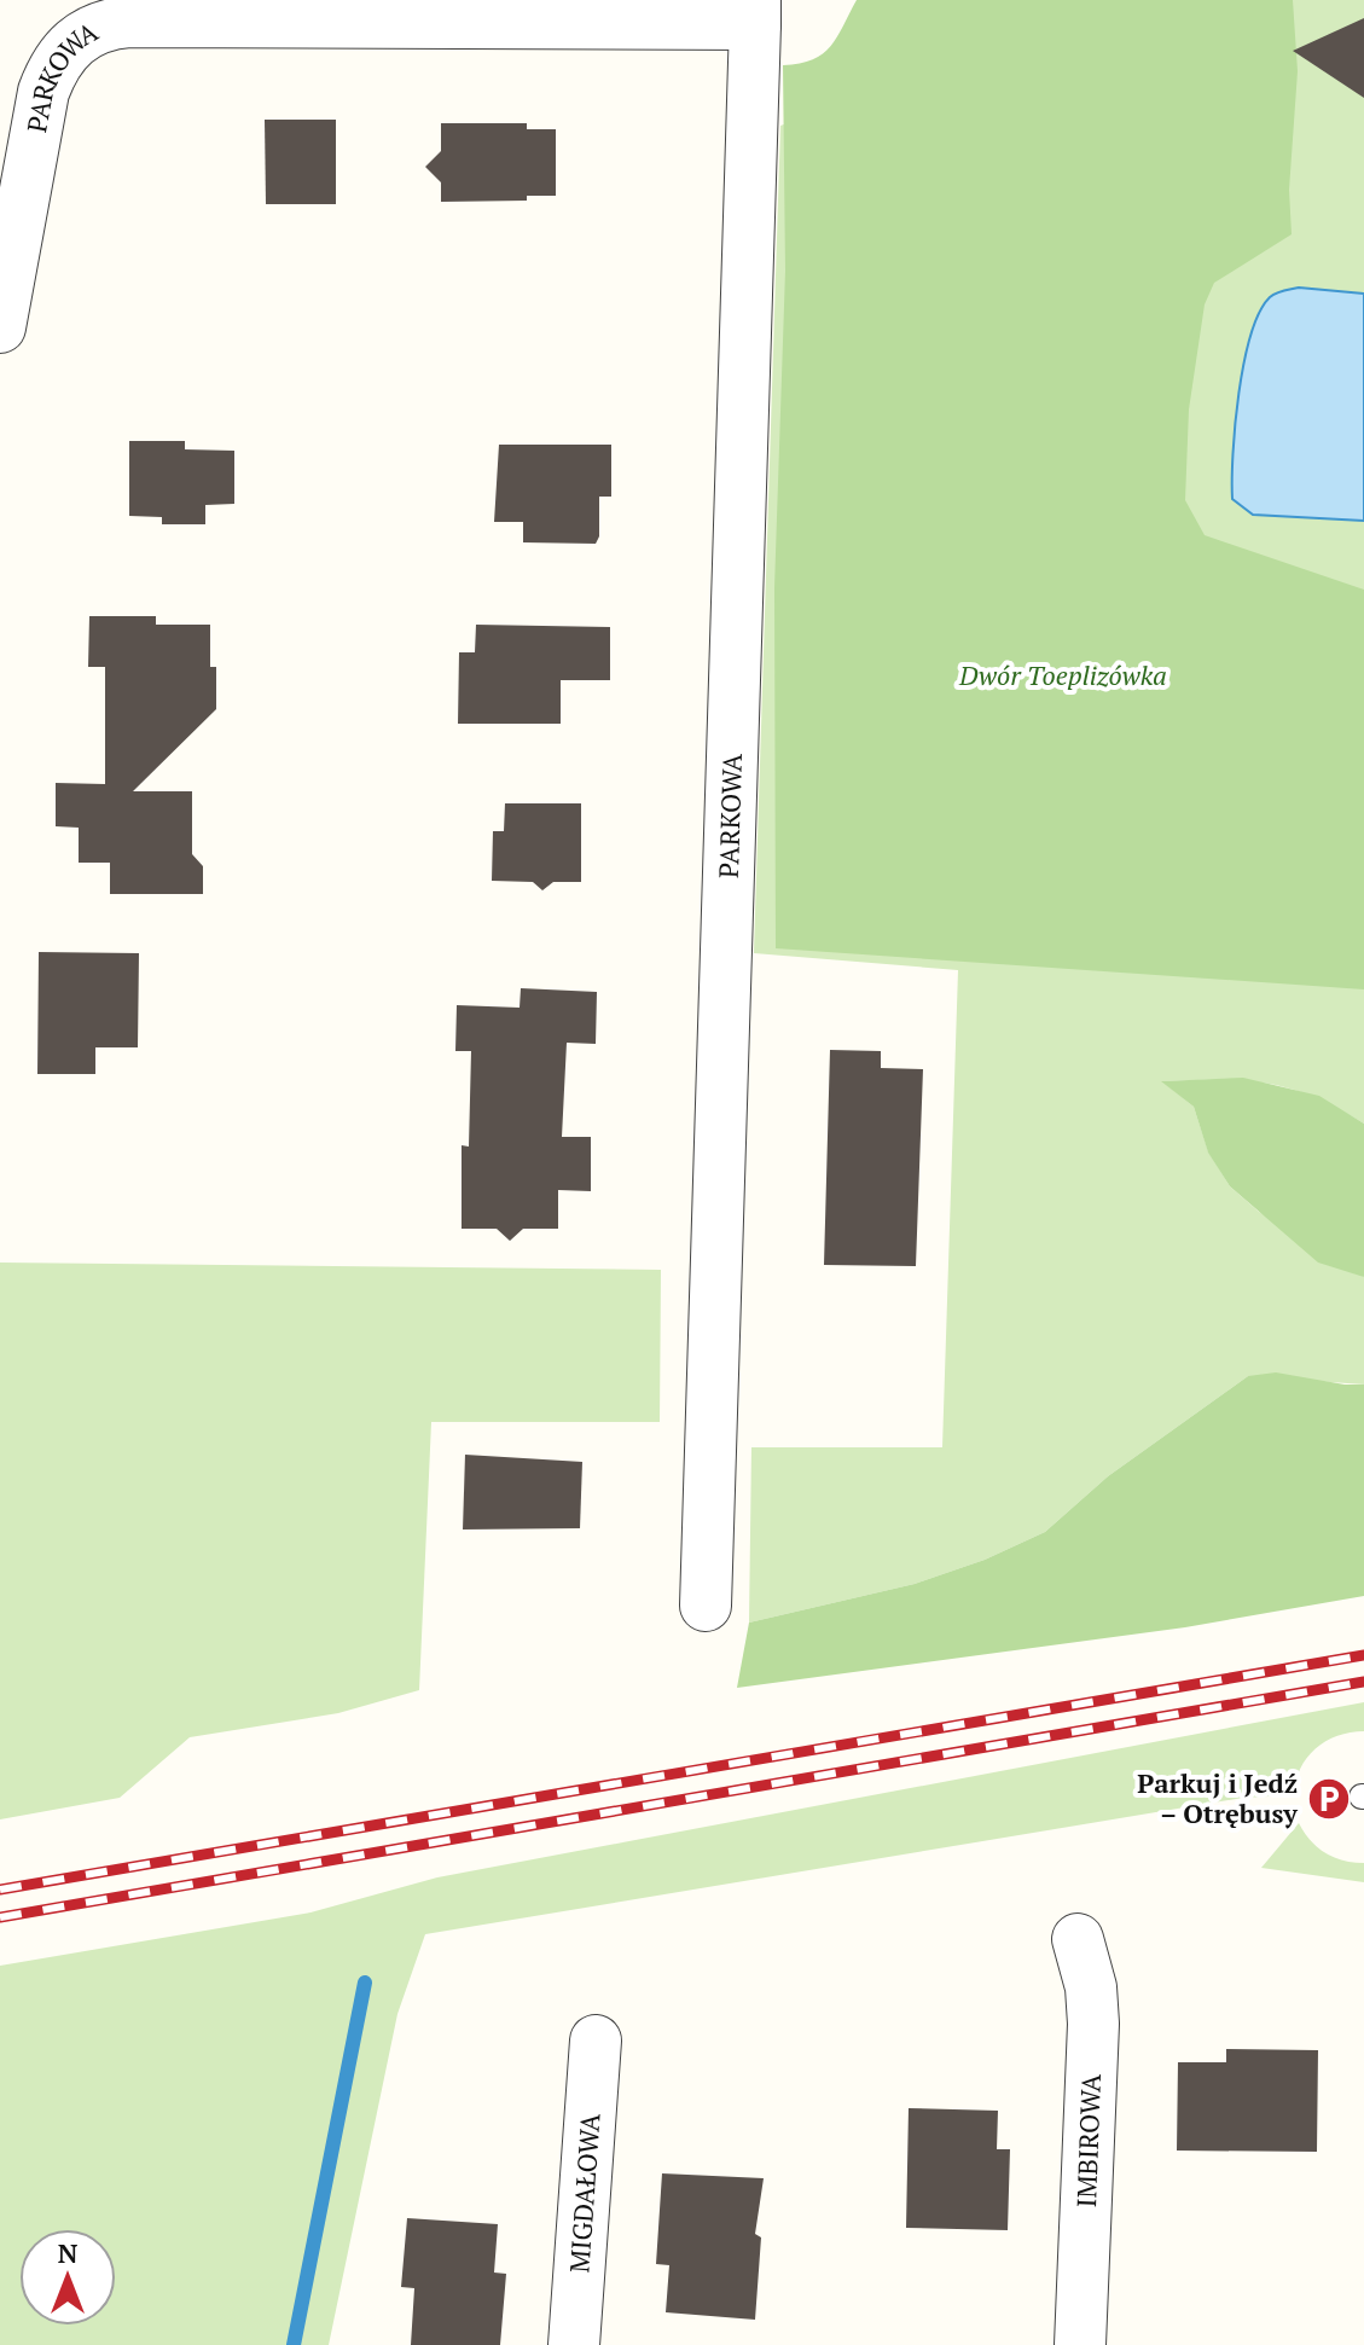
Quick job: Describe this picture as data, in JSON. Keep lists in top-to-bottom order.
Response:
{
  "streets": {
    "street": ["PARKOWA", "IMBIROWA", "MIGDAŁOWA"]
  },
  "parks": ["Dwór Toeplizówka"],
  "places": {
    "parking": ["Parkuj i Jedź – Otrębusy"]
  },
  "north": "top"
}
